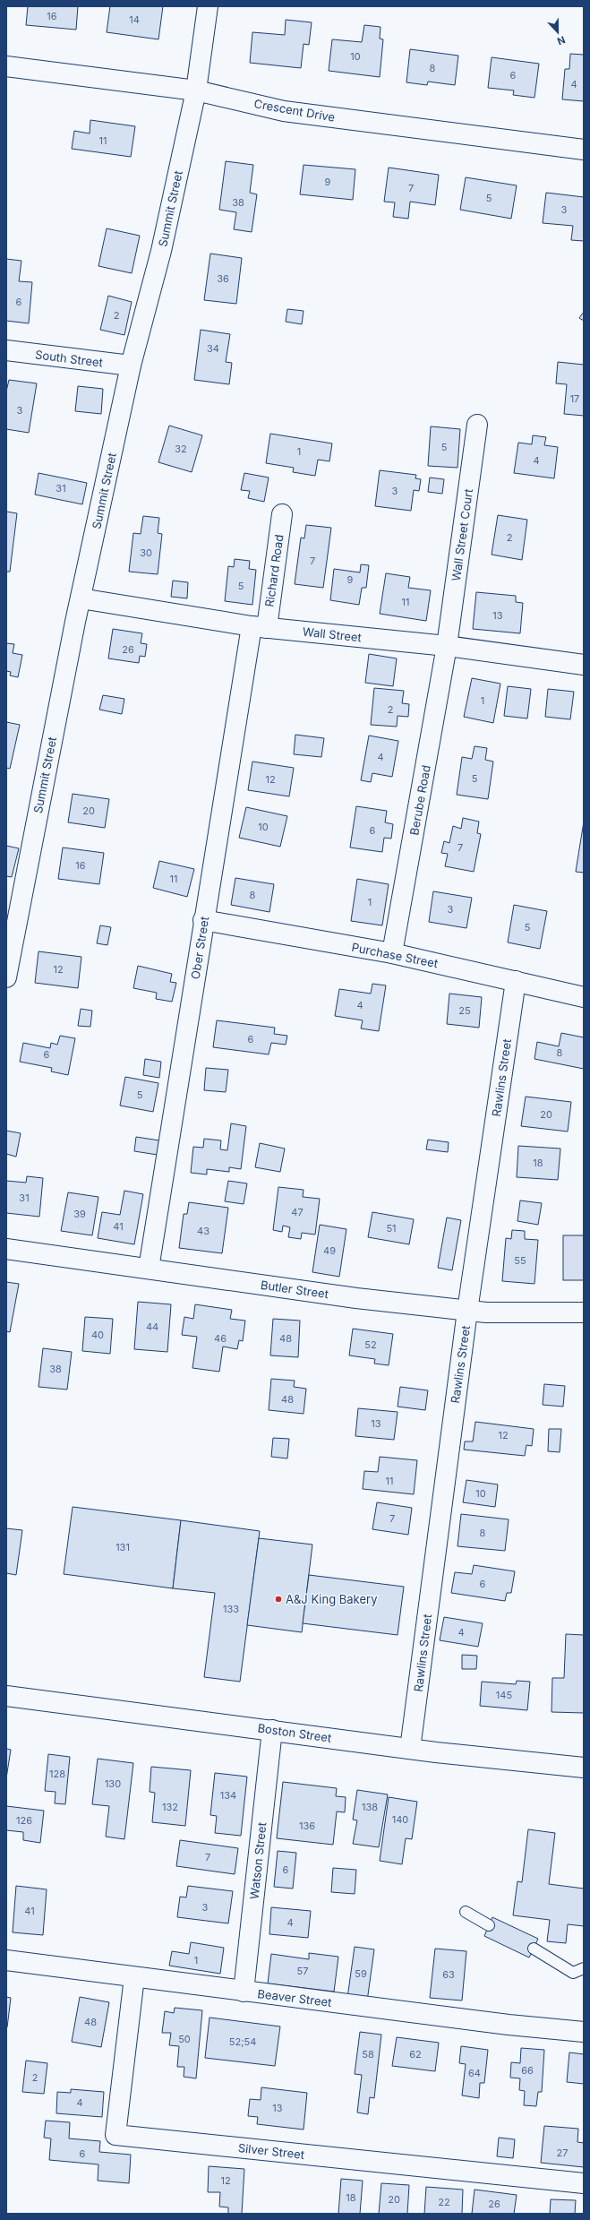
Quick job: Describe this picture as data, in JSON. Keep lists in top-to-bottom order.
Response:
{
  "streets": {
    "street": [
      "Crescent Drive",
      "Summit Street",
      "South Street",
      "Wall Street Court",
      "Richard Road",
      "Wall Street",
      "Berube Road",
      "Ober Street",
      "Purchase Street",
      "Rawlins Street",
      "Butler Street",
      "Boston Street",
      "Watson Street",
      "Beaver Street",
      "Silver Street"
    ]
  },
  "crossings": [
    ["Crescent Drive", "Summit Street"],
    ["Summit Street", "South Street"],
    ["Summit Street", "Wall Street"],
    ["Wall Street Court", "Wall Street"],
    ["Wall Street Court", "Berube Road"],
    ["Richard Road", "Wall Street"],
    ["Richard Road", "Ober Street"],
    ["Wall Street", "Berube Road"],
    ["Wall Street", "Ober Street"],
    ["Berube Road", "Purchase Street"],
    ["Ober Street", "Purchase Street"],
    ["Ober Street", "Butler Street"],
    ["Purchase Street", "Rawlins Street"],
    ["Rawlins Street", "Butler Street"],
    ["Rawlins Street", "Boston Street"],
    ["Boston Street", "Watson Street"],
    ["Watson Street", "Beaver Street"],
    ["Beaver Street", "Silver Street"]
  ],
  "places": ["A&J King Bakery"],
  "house_numbers": [
    "16",
    "14",
    "10",
    "8",
    "6",
    "4",
    "11",
    "9",
    "7",
    "5",
    "38",
    "3",
    "36",
    "6",
    "2",
    "34",
    "17",
    "3",
    "5",
    "32",
    "1",
    "4",
    "31",
    "3",
    "2",
    "30",
    "7",
    "9",
    "5",
    "11",
    "13",
    "26",
    "1",
    "2",
    "4",
    "5",
    "12",
    "20",
    "10",
    "6",
    "7",
    "16",
    "11",
    "8",
    "1",
    "3",
    "5",
    "12",
    "4",
    "25",
    "6",
    "8",
    "6",
    "5",
    "20",
    "18",
    "31",
    "47",
    "39",
    "41",
    "51",
    "43",
    "49",
    "55",
    "44",
    "40",
    "46",
    "48",
    "52",
    "38",
    "48",
    "13",
    "12",
    "11",
    "10",
    "7",
    "8",
    "131",
    "6",
    "133",
    "4",
    "145",
    "128",
    "130",
    "134",
    "132",
    "138",
    "140",
    "126",
    "136",
    "7",
    "6",
    "3",
    "41",
    "4",
    "1",
    "57",
    "59",
    "63",
    "48",
    "50",
    "52;54",
    "58",
    "62",
    "66",
    "64",
    "2",
    "4",
    "13",
    "27",
    "6",
    "12",
    "18",
    "20",
    "22",
    "26"
  ],
  "north": "bottom"
}
